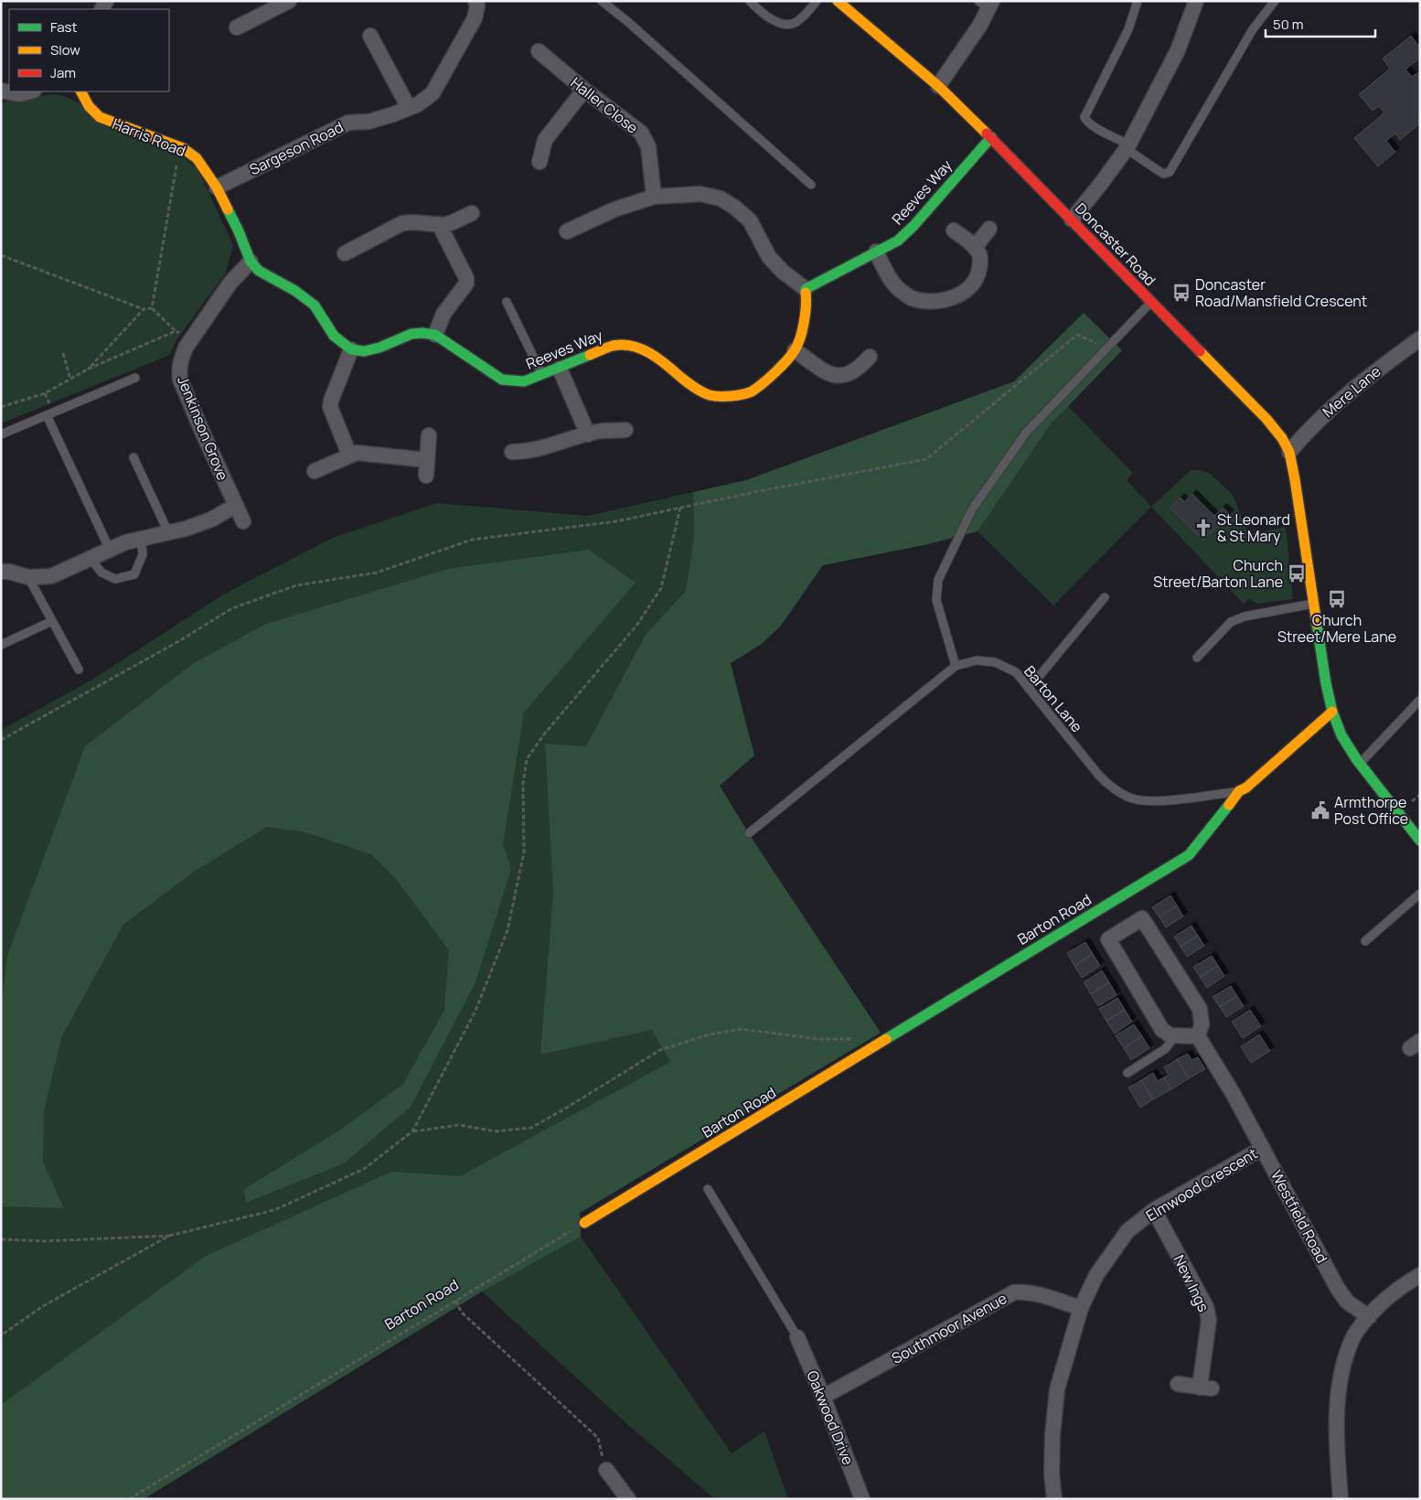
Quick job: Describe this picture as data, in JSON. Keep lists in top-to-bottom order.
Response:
{
  "streets": {
    "street": [
      "Haller Close",
      "Harris Road",
      "Sargeson Road",
      "Reeves Way",
      "Doncaster Road",
      "Mere Lane",
      "Jenkinson Grove",
      "Barton Road",
      "Elmwood Crescent",
      "Westfield Road",
      "New Ings",
      "Southmoor Avenue",
      "Oakwood Drive"
    ],
    "lane": ["Barton Lane"]
  },
  "crossings": [
    ["Harris Road", "Sargeson Road"],
    ["Harris Road", "Jenkinson Grove"],
    ["Reeves Way", "Doncaster Road"],
    ["Doncaster Road", "Mere Lane"],
    ["Doncaster Road", "Barton Road"],
    ["Barton Lane", "Barton Road"],
    ["Elmwood Crescent", "Westfield Road"],
    ["Elmwood Crescent", "New Ings"],
    ["Elmwood Crescent", "Southmoor Avenue"],
    ["Southmoor Avenue", "Oakwood Drive"]
  ],
  "places": {
    "bus stop": ["Doncaster Road/Mansfield Crescent", "Church Street/Barton Lane", "Church Street/Mere Lane"],
    "church": ["St Leonard & St Mary"],
    "public building": ["Armthorpe Post Office"]
  },
  "legend": ["Fast", "Slow", "Jam"],
  "scale_bar": "50 m"
}
